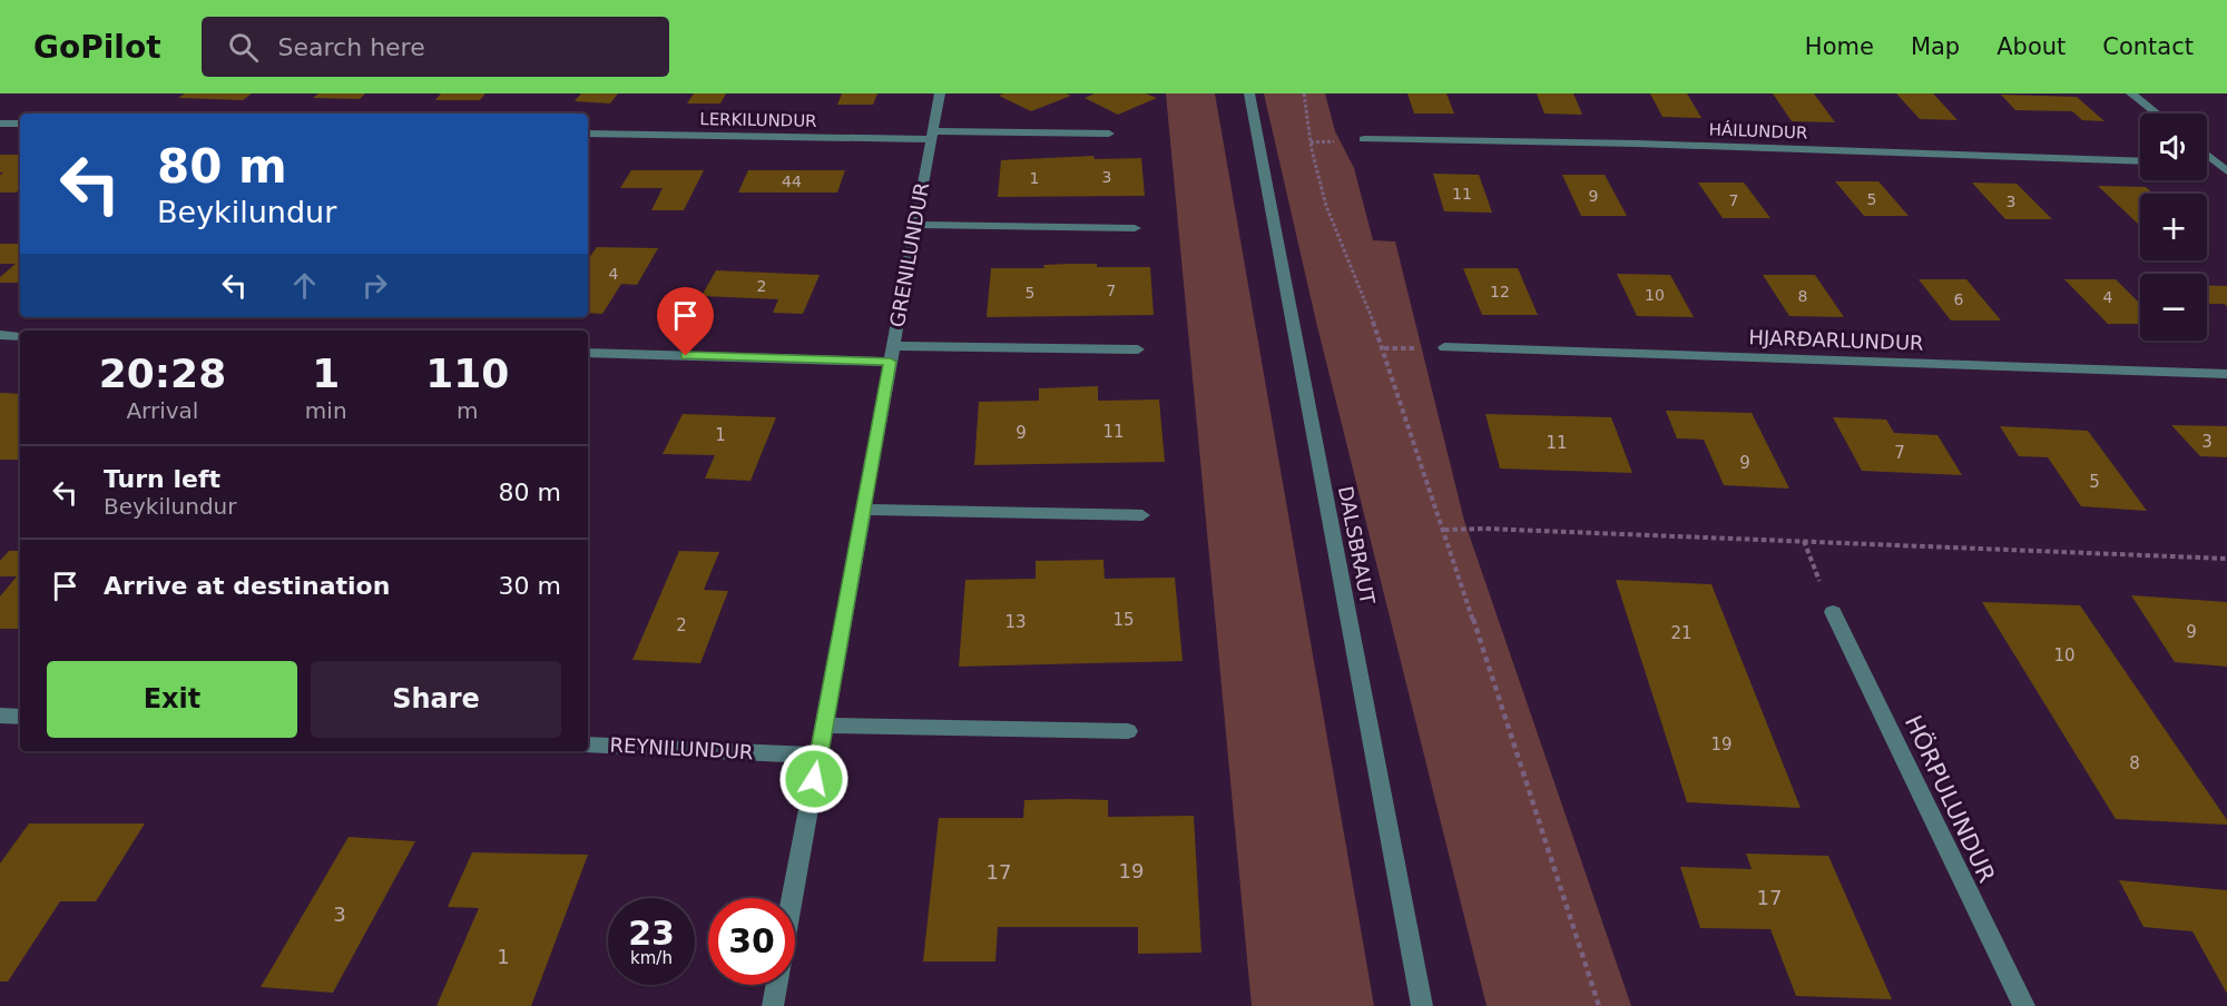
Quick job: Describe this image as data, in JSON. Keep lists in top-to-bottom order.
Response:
{
  "streets": {
    "street": [
      "LERKILUNDUR",
      "HÁILUNDUR",
      "GRENILUNDUR",
      "HJARÐARLUNDUR",
      "DALSBRAUT",
      "REYNILUNDUR",
      "HÖRPULUNDUR"
    ]
  },
  "crossings": [
    ["LERKILUNDUR", "GRENILUNDUR"],
    ["GRENILUNDUR", "REYNILUNDUR"]
  ],
  "house_numbers": [
    "3",
    "1",
    "44",
    "11",
    "9",
    "5",
    "7",
    "3",
    "4",
    "2",
    "7",
    "12",
    "5",
    "10",
    "8",
    "4",
    "6",
    "11",
    "9",
    "1",
    "3",
    "11",
    "7",
    "9",
    "5",
    "15",
    "13",
    "2",
    "9",
    "21",
    "10",
    "19",
    "8",
    "19",
    "17",
    "17",
    "3",
    "1"
  ],
  "page": {
    "header": "GoPilot",
    "search": "Search here",
    "nav": [
      "Home",
      "Map",
      "About",
      "Contact"
    ],
    "map_buttons": ["+", "−"],
    "turn": ["80 m", "Beykilundur"],
    "eta": [
      "20:28",
      "Arrival",
      "1",
      "min",
      "110",
      "m"
    ],
    "list": [
      {
        "name": "Turn left",
        "note": "Beykilundur",
        "value": "80 m"
      },
      {
        "name": "Arrive at destination",
        "value": "30 m"
      }
    ],
    "buttons": ["Exit", "Share"],
    "speed": "23 km/h",
    "limit": "30"
  }
}
